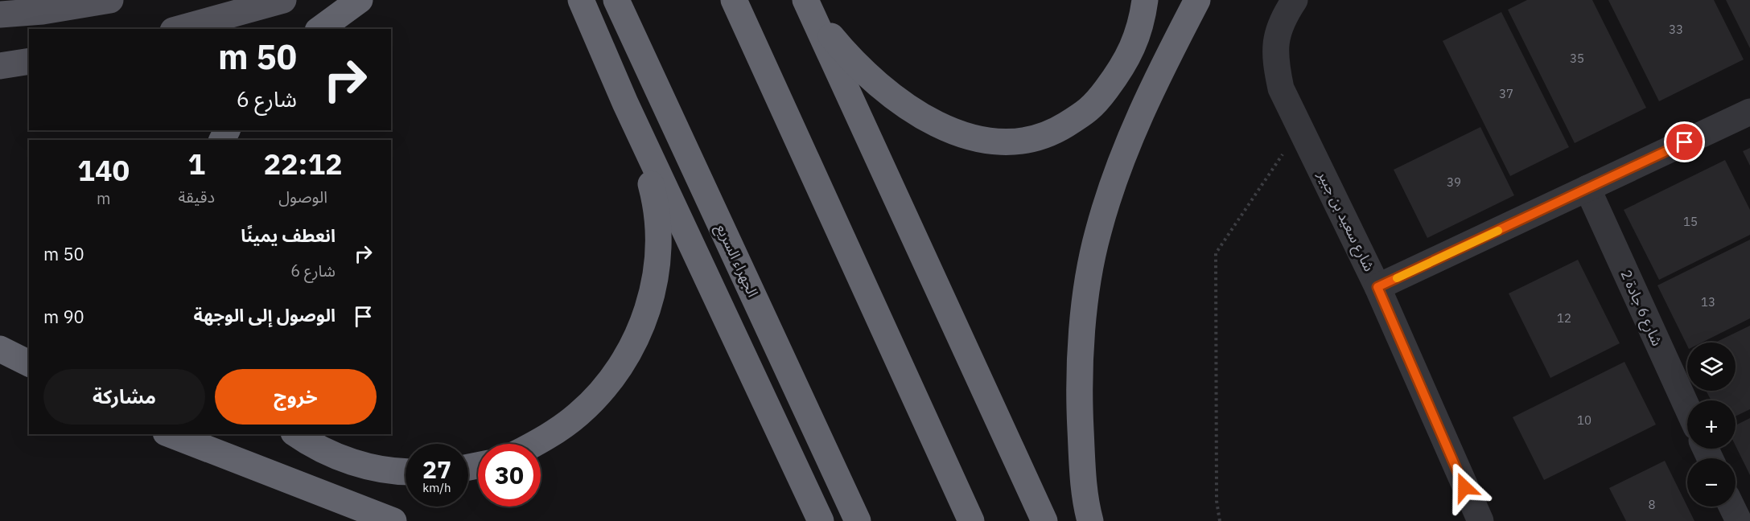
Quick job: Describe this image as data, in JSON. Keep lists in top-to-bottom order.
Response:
{
  "streets": {
    "highway": ["الجهراء السريع"],
    "street": ["شارع سعيد بن جبير", "شارع 6 جادة 2"]
  },
  "house_numbers": [
    "33",
    "35",
    "37",
    "39",
    "15",
    "13",
    "12",
    "10",
    "8"
  ],
  "page": {
    "turn": ["50 m", "شارع 6"],
    "eta": [
      "22:12",
      "الوصول",
      "1",
      "دقيقة",
      "140",
      "m"
    ],
    "list": [
      {
        "name": "انعطف يمينًا",
        "note": "شارع 6",
        "value": "50 m"
      },
      {
        "name": "الوصول إلى الوجهة",
        "value": "90 m"
      }
    ],
    "map_buttons": ["+", "−"],
    "buttons": ["خروج", "مشاركة"],
    "speed": "27 km/h",
    "limit": "30"
  }
}
